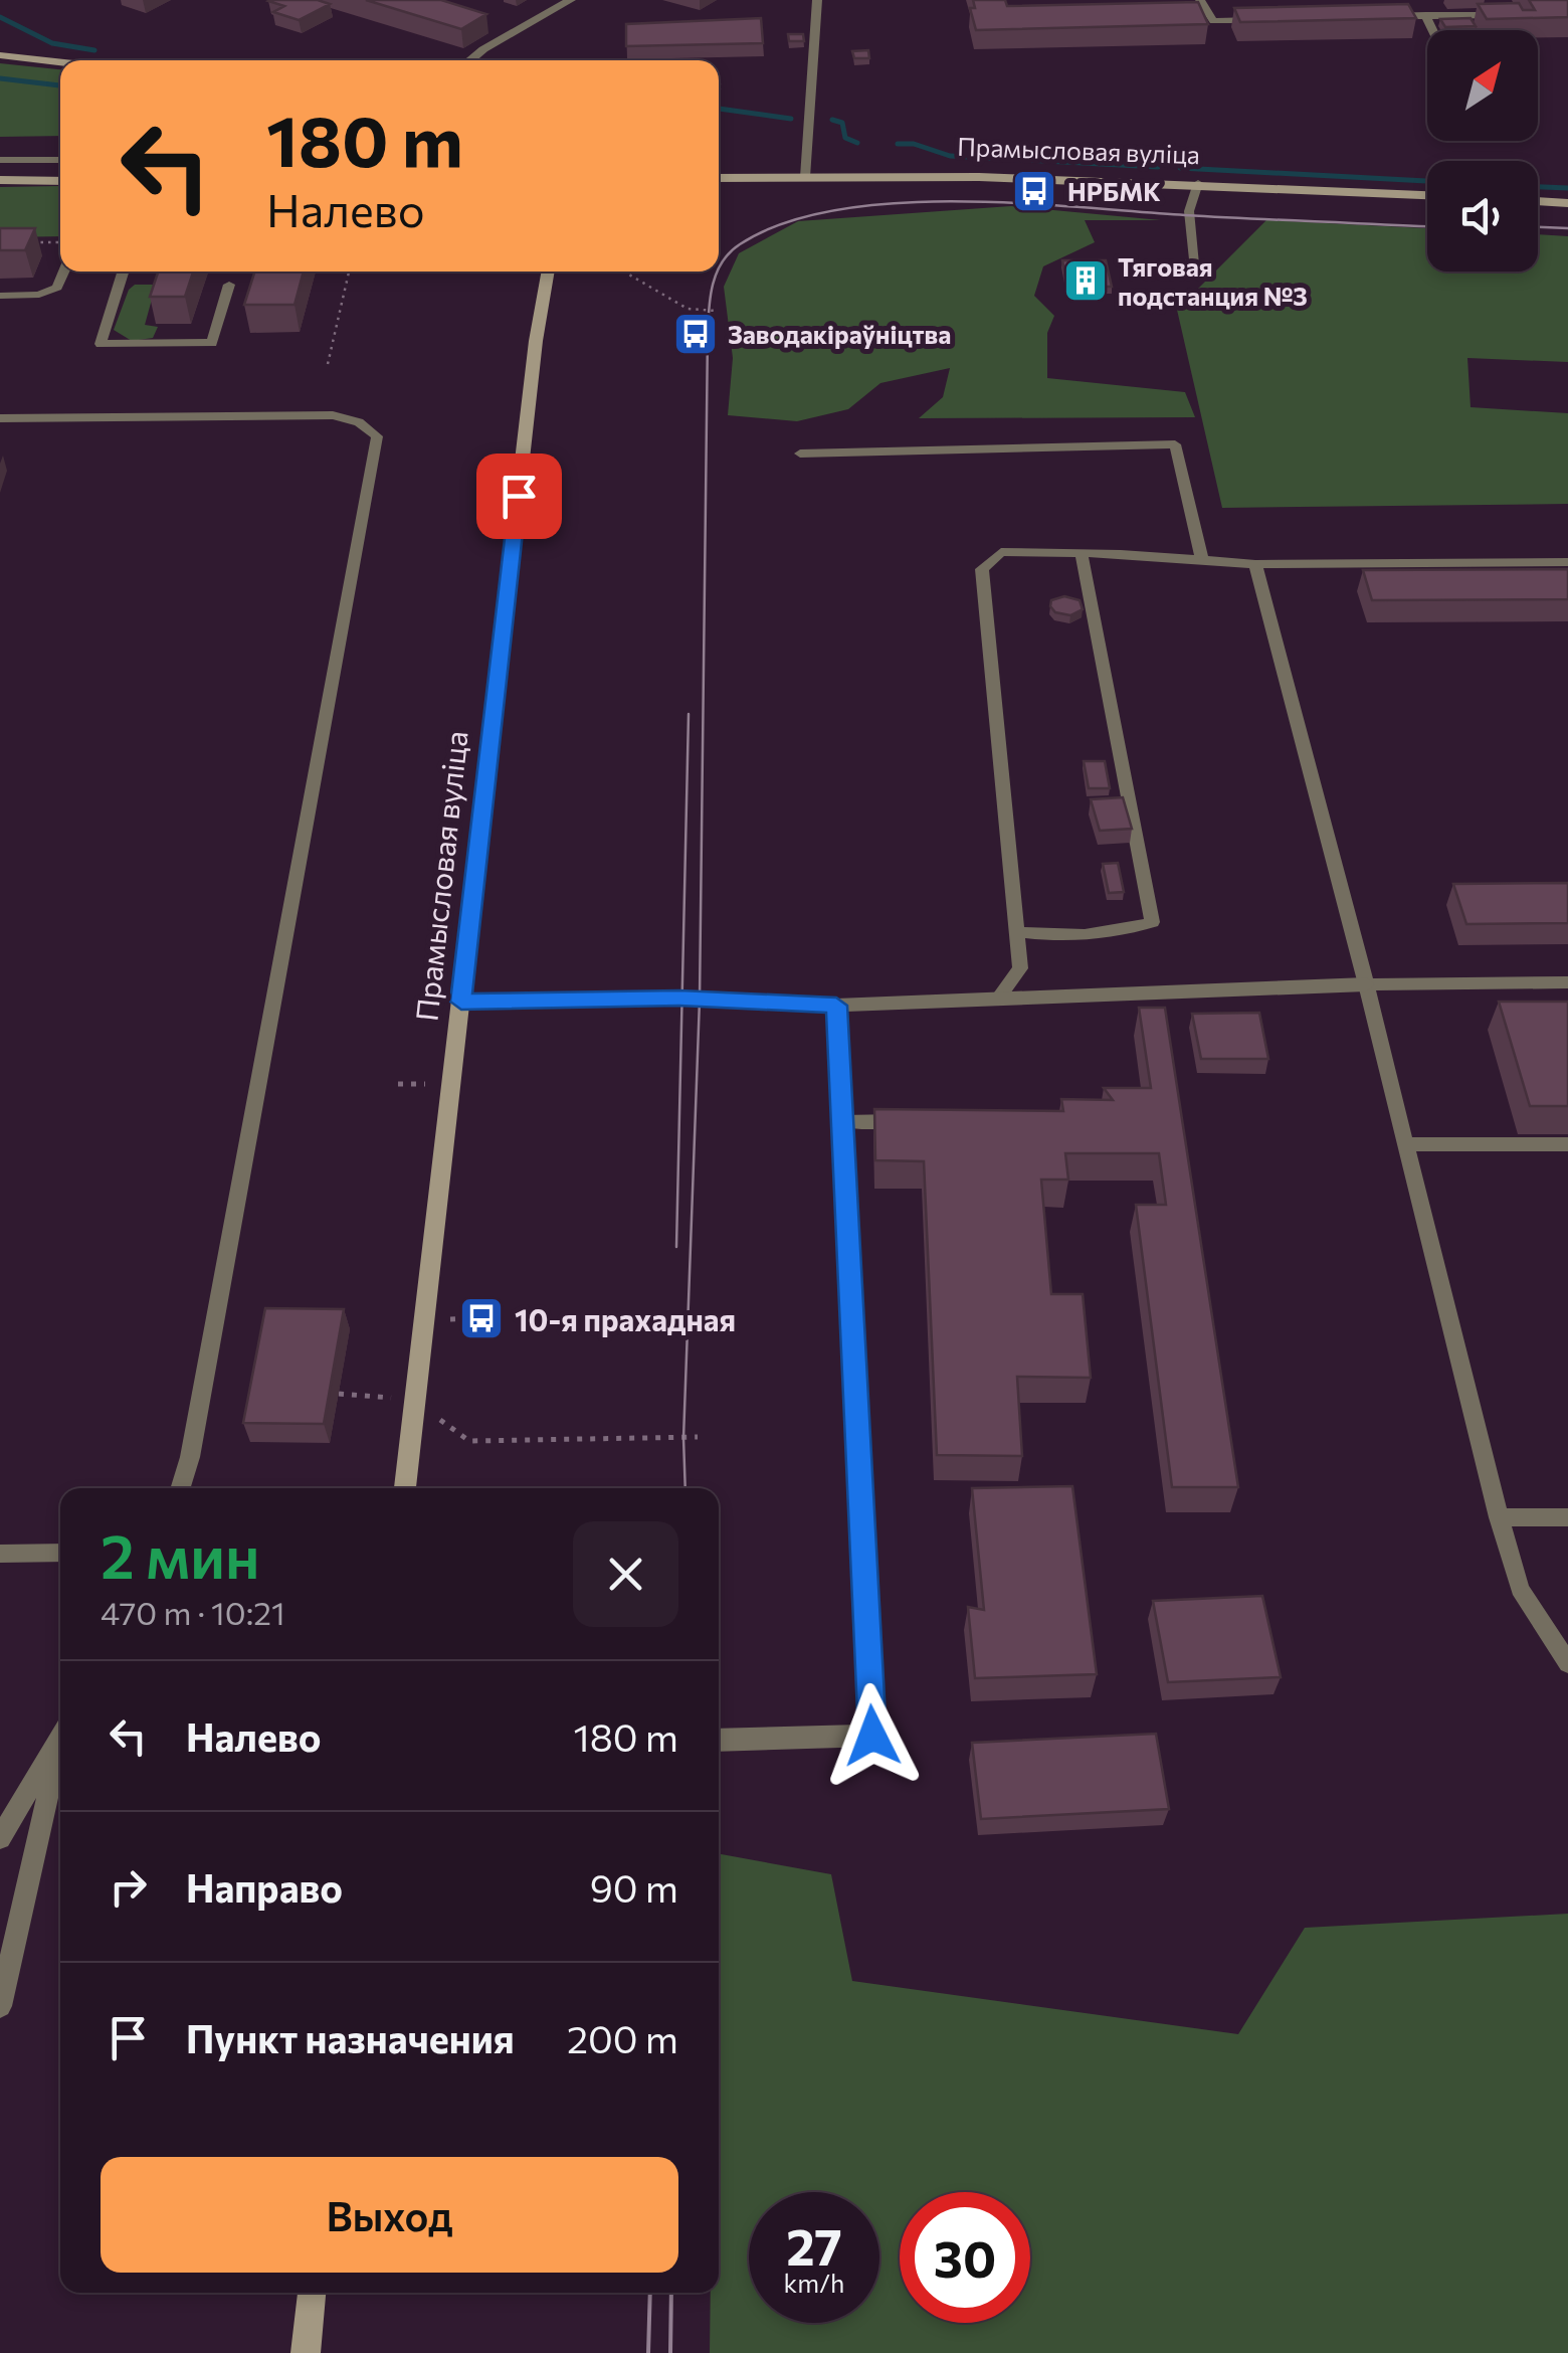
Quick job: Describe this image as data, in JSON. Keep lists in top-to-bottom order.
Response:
{
  "streets": {
    "main road": ["Прамысловая вуліца"]
  },
  "places": {
    "bus stop": ["НРБМК", "Заводакіраўніцтва", "10-я прахадная"],
    "building": ["Тяговая подстанция №3"]
  },
  "north": "top right",
  "page": {
    "turn": ["180 m", "Налево"],
    "heading": ["2 мин", "470 m · 10:21"],
    "list": [
      {
        "name": "Налево",
        "value": "180 m"
      },
      {
        "name": "Направо",
        "value": "90 m"
      },
      {
        "name": "Пункт назначения",
        "value": "200 m"
      }
    ],
    "buttons": "Выход",
    "speed": "27 km/h",
    "limit": "30"
  }
}
